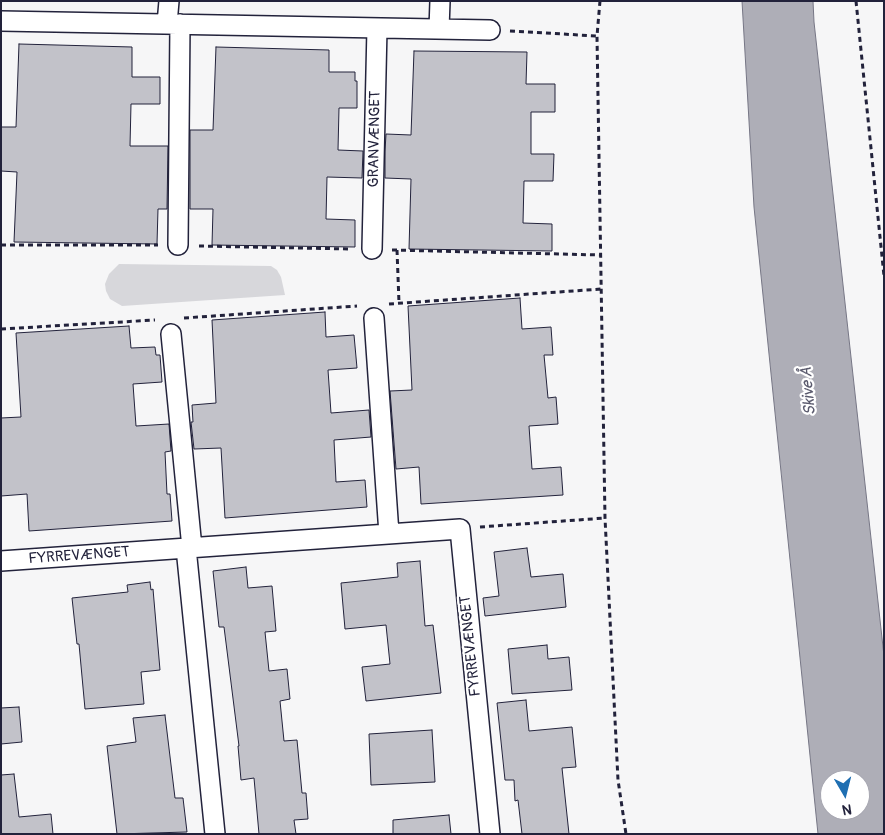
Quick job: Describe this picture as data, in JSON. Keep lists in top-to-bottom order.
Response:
{
  "streets": {
    "street": ["GRANVÆNGET", "FYRREVÆNGET"]
  },
  "water": ["Skive Å"],
  "north": "bottom"
}
